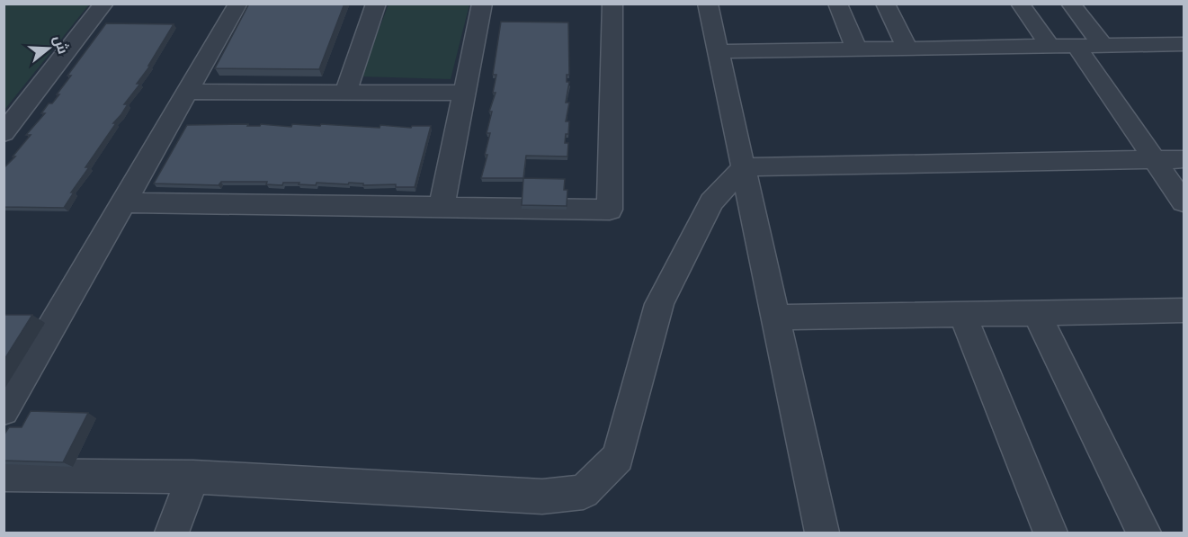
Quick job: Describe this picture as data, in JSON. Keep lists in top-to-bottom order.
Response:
{
  "north": "right"
}
